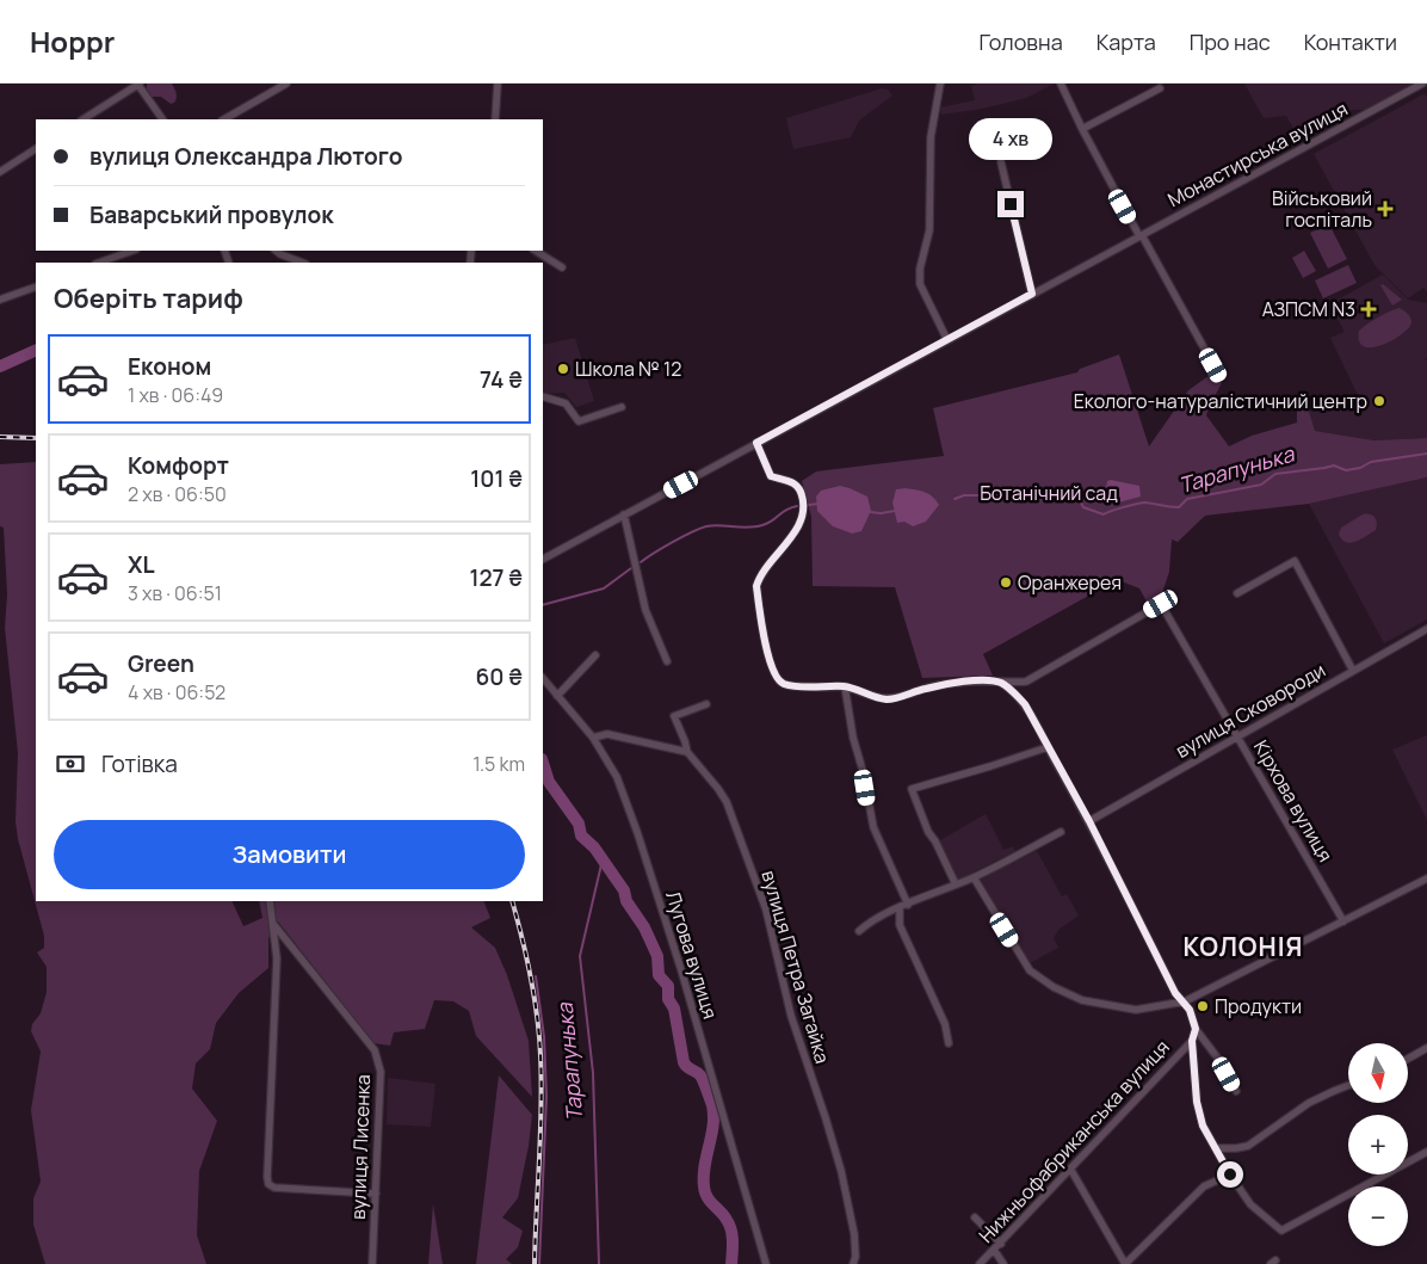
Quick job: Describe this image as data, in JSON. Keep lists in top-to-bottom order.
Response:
{
  "streets": {
    "street": [
      "Монастирська вулиця",
      "вулиця Сковороди",
      "Кірхова вулиця",
      "Лугова вулиця",
      "вулиця Петра Загайка",
      "Нижньофабриканська вулиця",
      "вулиця Лисенка"
    ]
  },
  "crossings": [
    ["вулиця Сковороди", "Кірхова вулиця"]
  ],
  "districts": ["КОЛОНІЯ"],
  "water": ["Тарапунька"],
  "parks": ["Ботанічний сад"],
  "places": {
    "health": ["Військовий госпіталь", "АЗПСМ N3"],
    "other": [
      "Школа № 12",
      "Еколого-натуралістичний центр",
      "Оранжерея",
      "Продукти"
    ]
  },
  "north": "bottom",
  "page": {
    "header": "Hoppr",
    "nav": [
      "Головна",
      "Карта",
      "Про нас",
      "Контакти"
    ],
    "bubble": "4 хв",
    "banner": ["вулиця Олександра Лютого", "Баварський провулок"],
    "heading": "Оберіть тариф",
    "list": [
      {
        "name": "Економ",
        "note": "1 хв · 06:49",
        "value": "74 ₴"
      },
      {
        "name": "Комфорт",
        "note": "2 хв · 06:50",
        "value": "101 ₴"
      },
      {
        "name": "XL",
        "note": "3 хв · 06:51",
        "value": "127 ₴"
      },
      {
        "name": "Green",
        "note": "4 хв · 06:52",
        "value": "60 ₴"
      }
    ],
    "pay": ["Готівка", "1.5 km"],
    "buttons": "Замовити",
    "map_buttons": ["+", "−"]
  }
}
